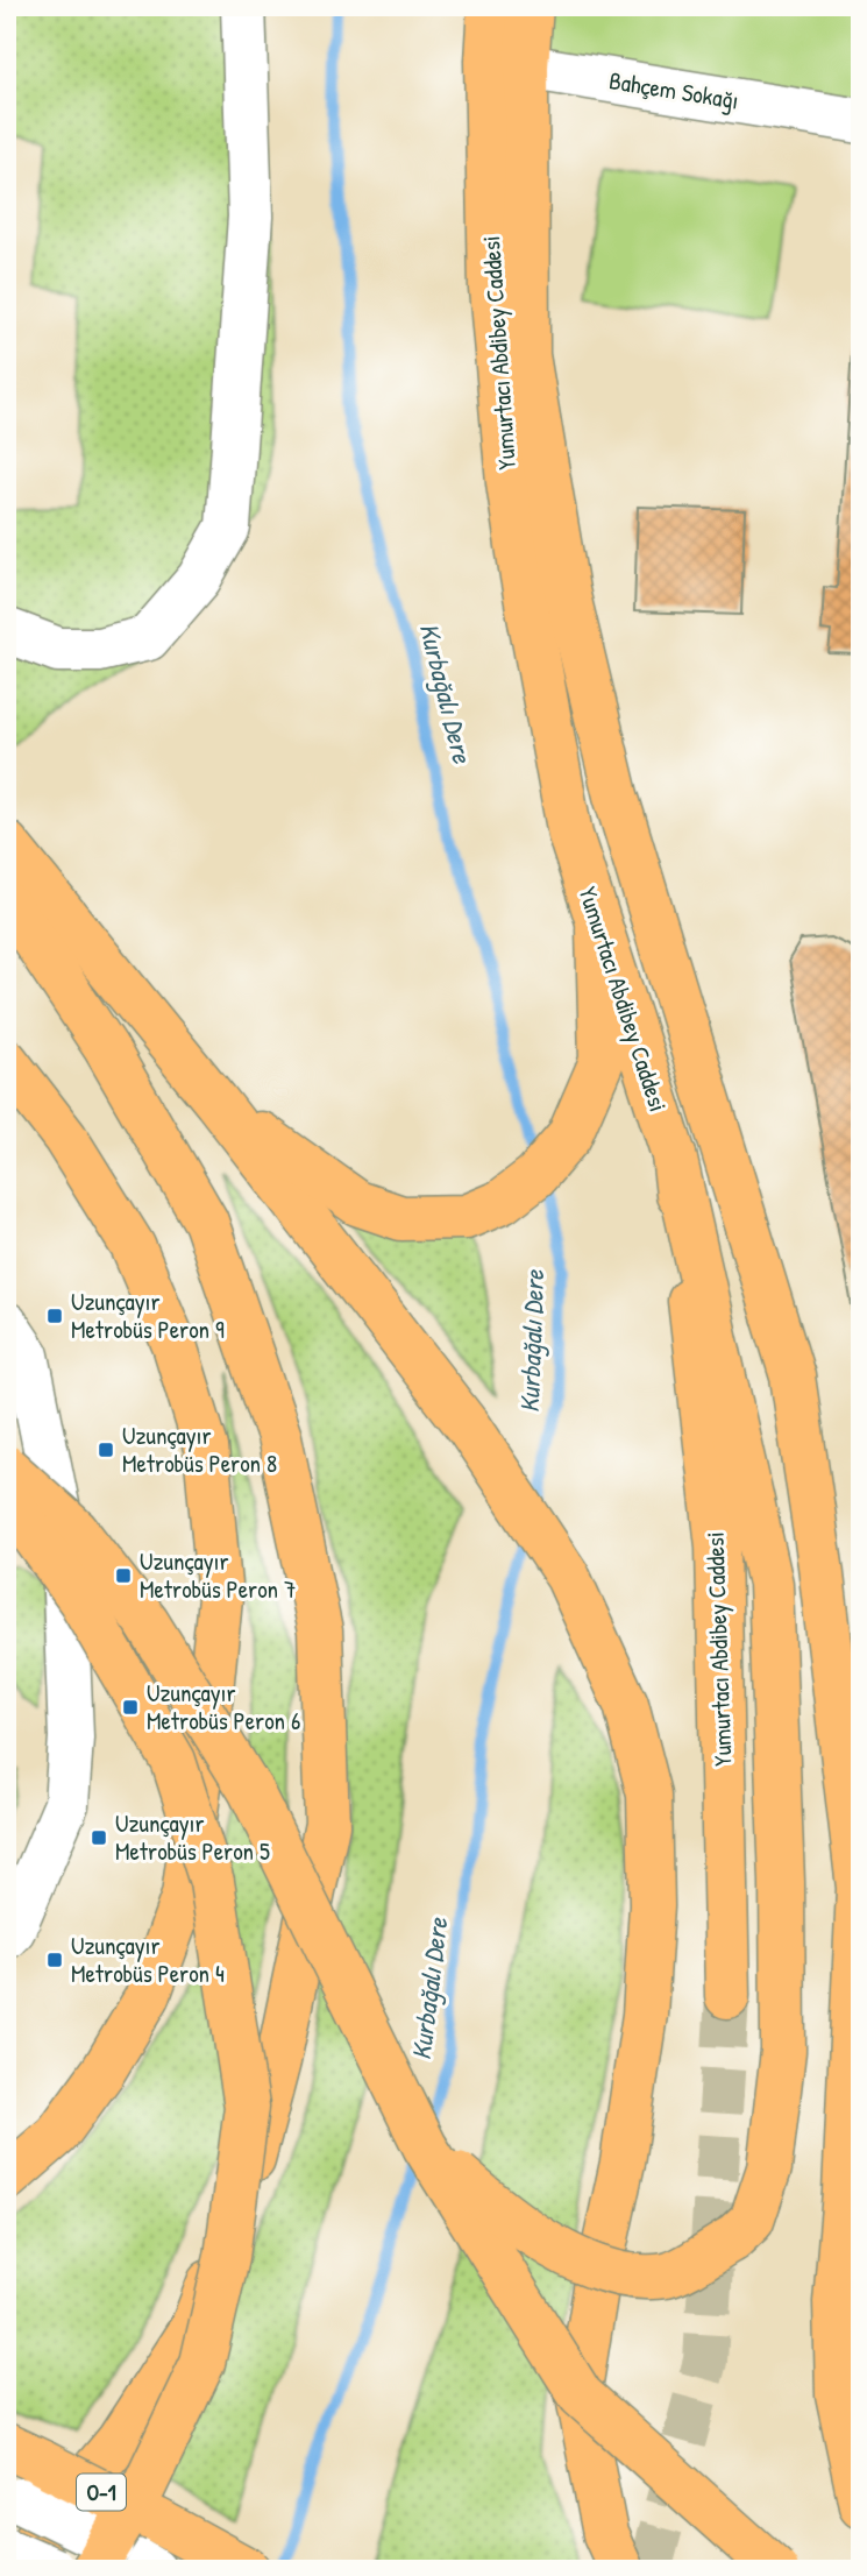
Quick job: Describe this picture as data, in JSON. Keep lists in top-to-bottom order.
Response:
{
  "streets": {
    "main road": ["Yumurtacı Abdibey Caddesi", "O-1"],
    "street": ["Bahçem Sokağı"]
  },
  "crossings": [
    ["Bahçem Sokağı", "Yumurtacı Abdibey Caddesi"]
  ],
  "water": ["Kurbağalı Dere"],
  "places": {
    "transit": [
      "Uzunçayır Metrobüs Peron 9",
      "Uzunçayır Metrobüs Peron 8",
      "Uzunçayır Metrobüs Peron 7",
      "Uzunçayır Metrobüs Peron 6",
      "Uzunçayır Metrobüs Peron 5",
      "Uzunçayır Metrobüs Peron 4"
    ]
  }
}
